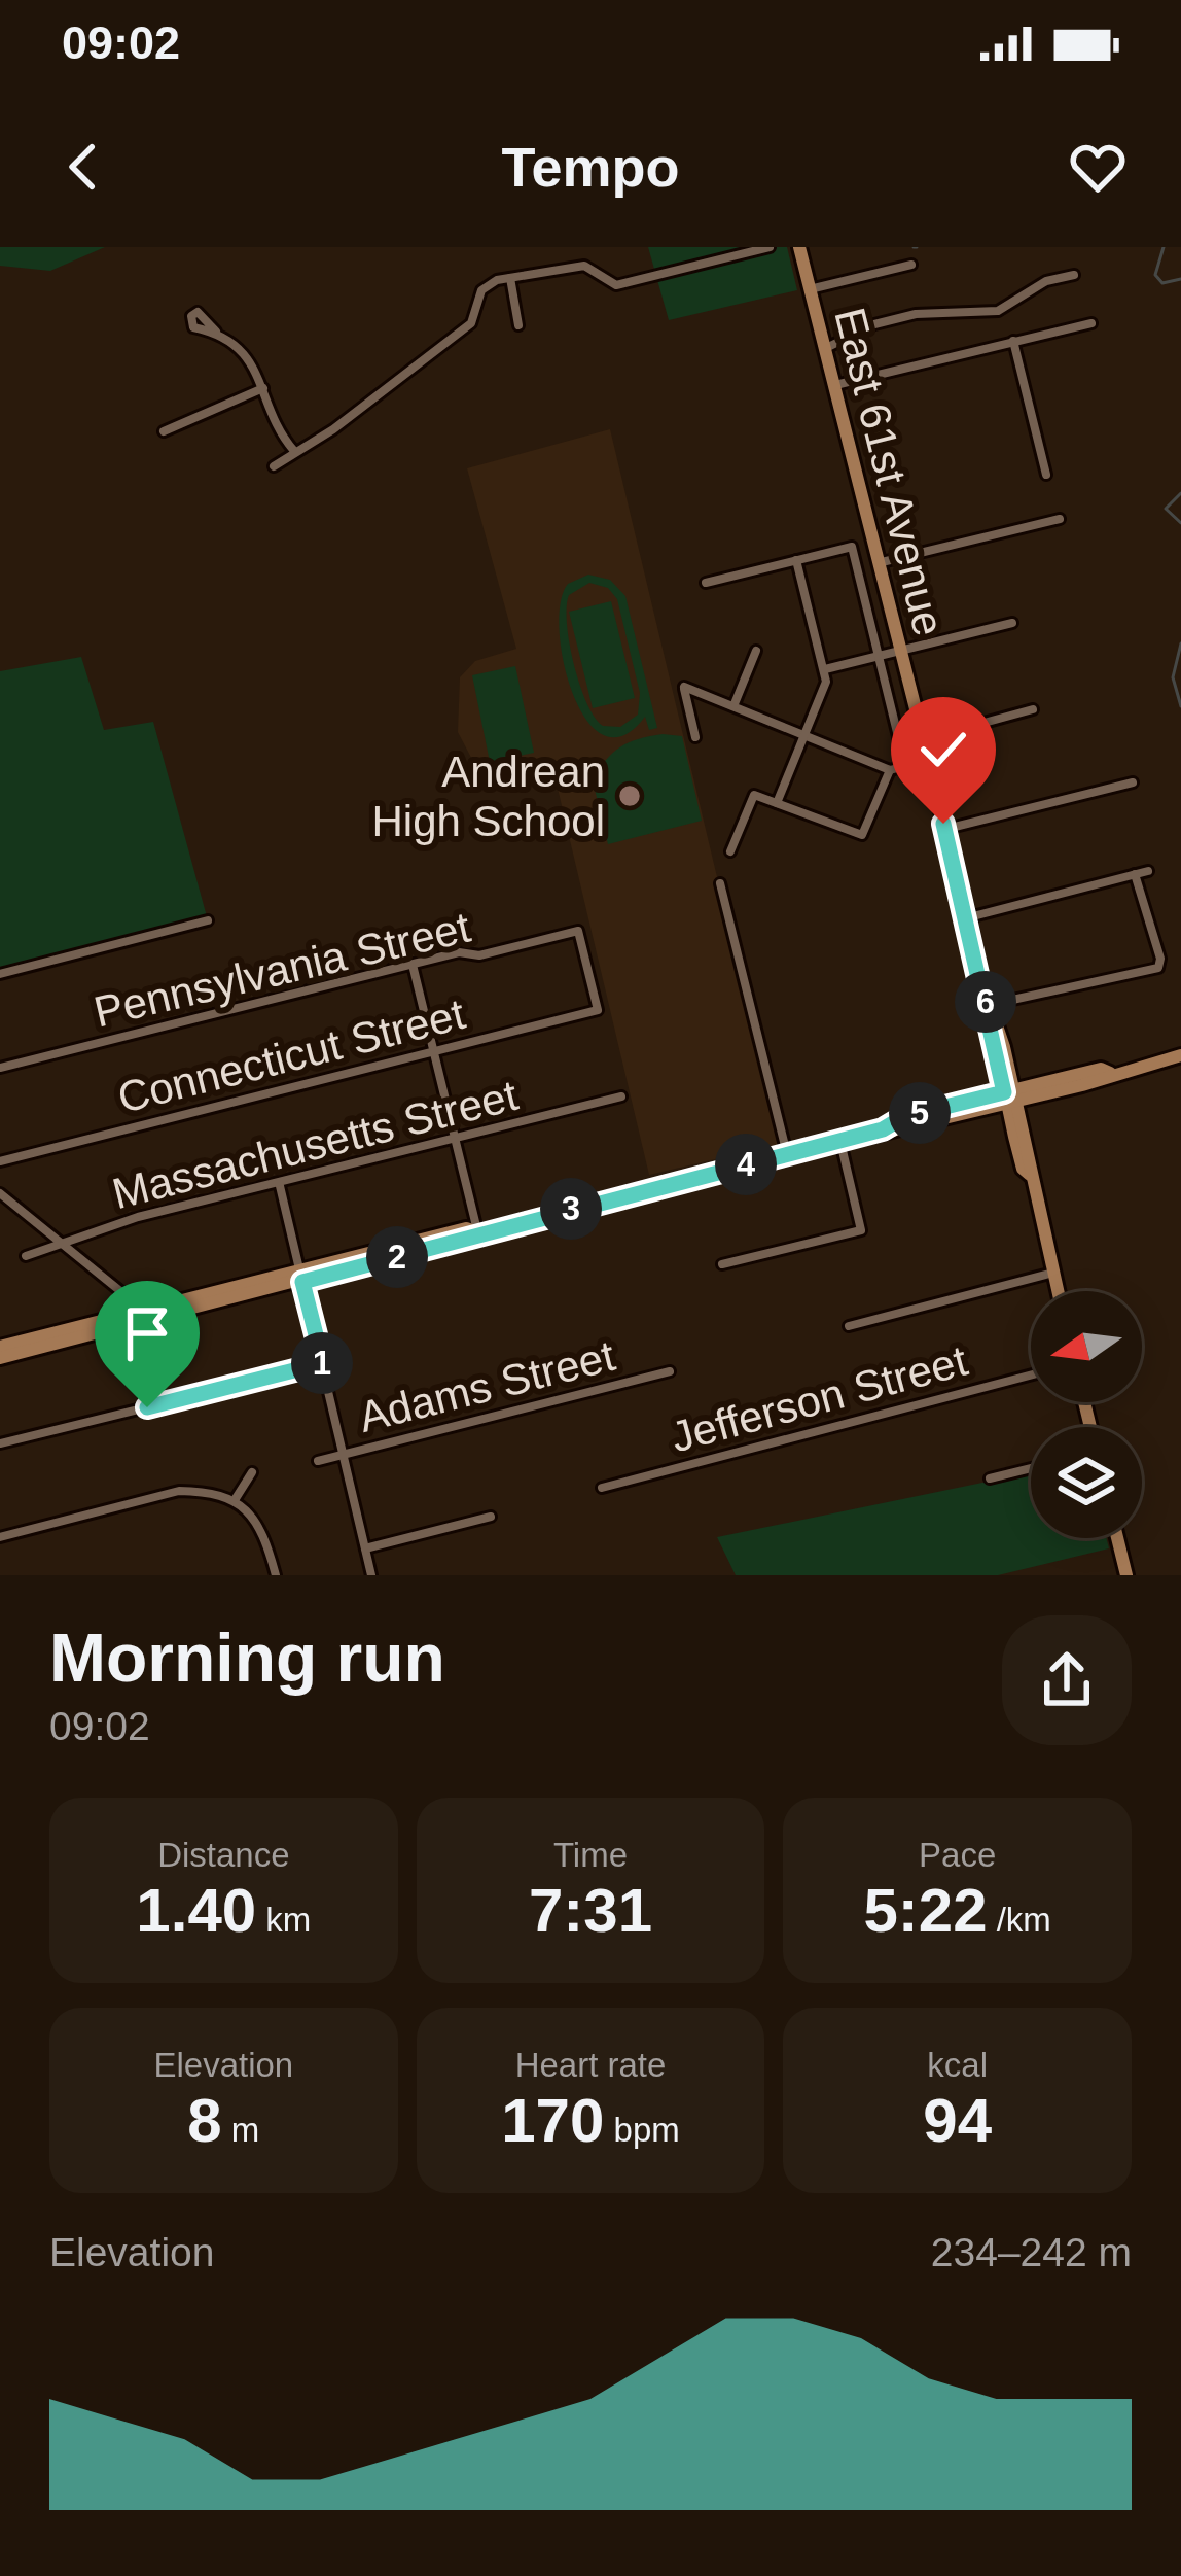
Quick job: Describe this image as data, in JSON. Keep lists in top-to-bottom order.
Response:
{
  "streets": {
    "main road": ["East 61st Avenue"],
    "street": [
      "Pennsylvania Street",
      "Connecticut Street",
      "Massachusetts Street",
      "Adams Street",
      "Jefferson Street"
    ]
  },
  "crossings": [
    ["Pennsylvania Street", "Connecticut Street"]
  ],
  "places": ["Andrean High School"],
  "north": "left",
  "page": {
    "status": "09:02",
    "header": "Tempo",
    "pins": [
      "6",
      "5",
      "4",
      "3",
      "2",
      "1"
    ],
    "heading": ["Morning run", "09:02"],
    "stats": [
      ["Distance", "1.40 km"],
      ["Time", "7:31"],
      ["Pace", "5:22 /km"],
      ["Elevation", "8 m"],
      ["Heart rate", "170 bpm"],
      ["kcal", "94"]
    ],
    "chart": ["Elevation", "234–242 m"]
  }
}
